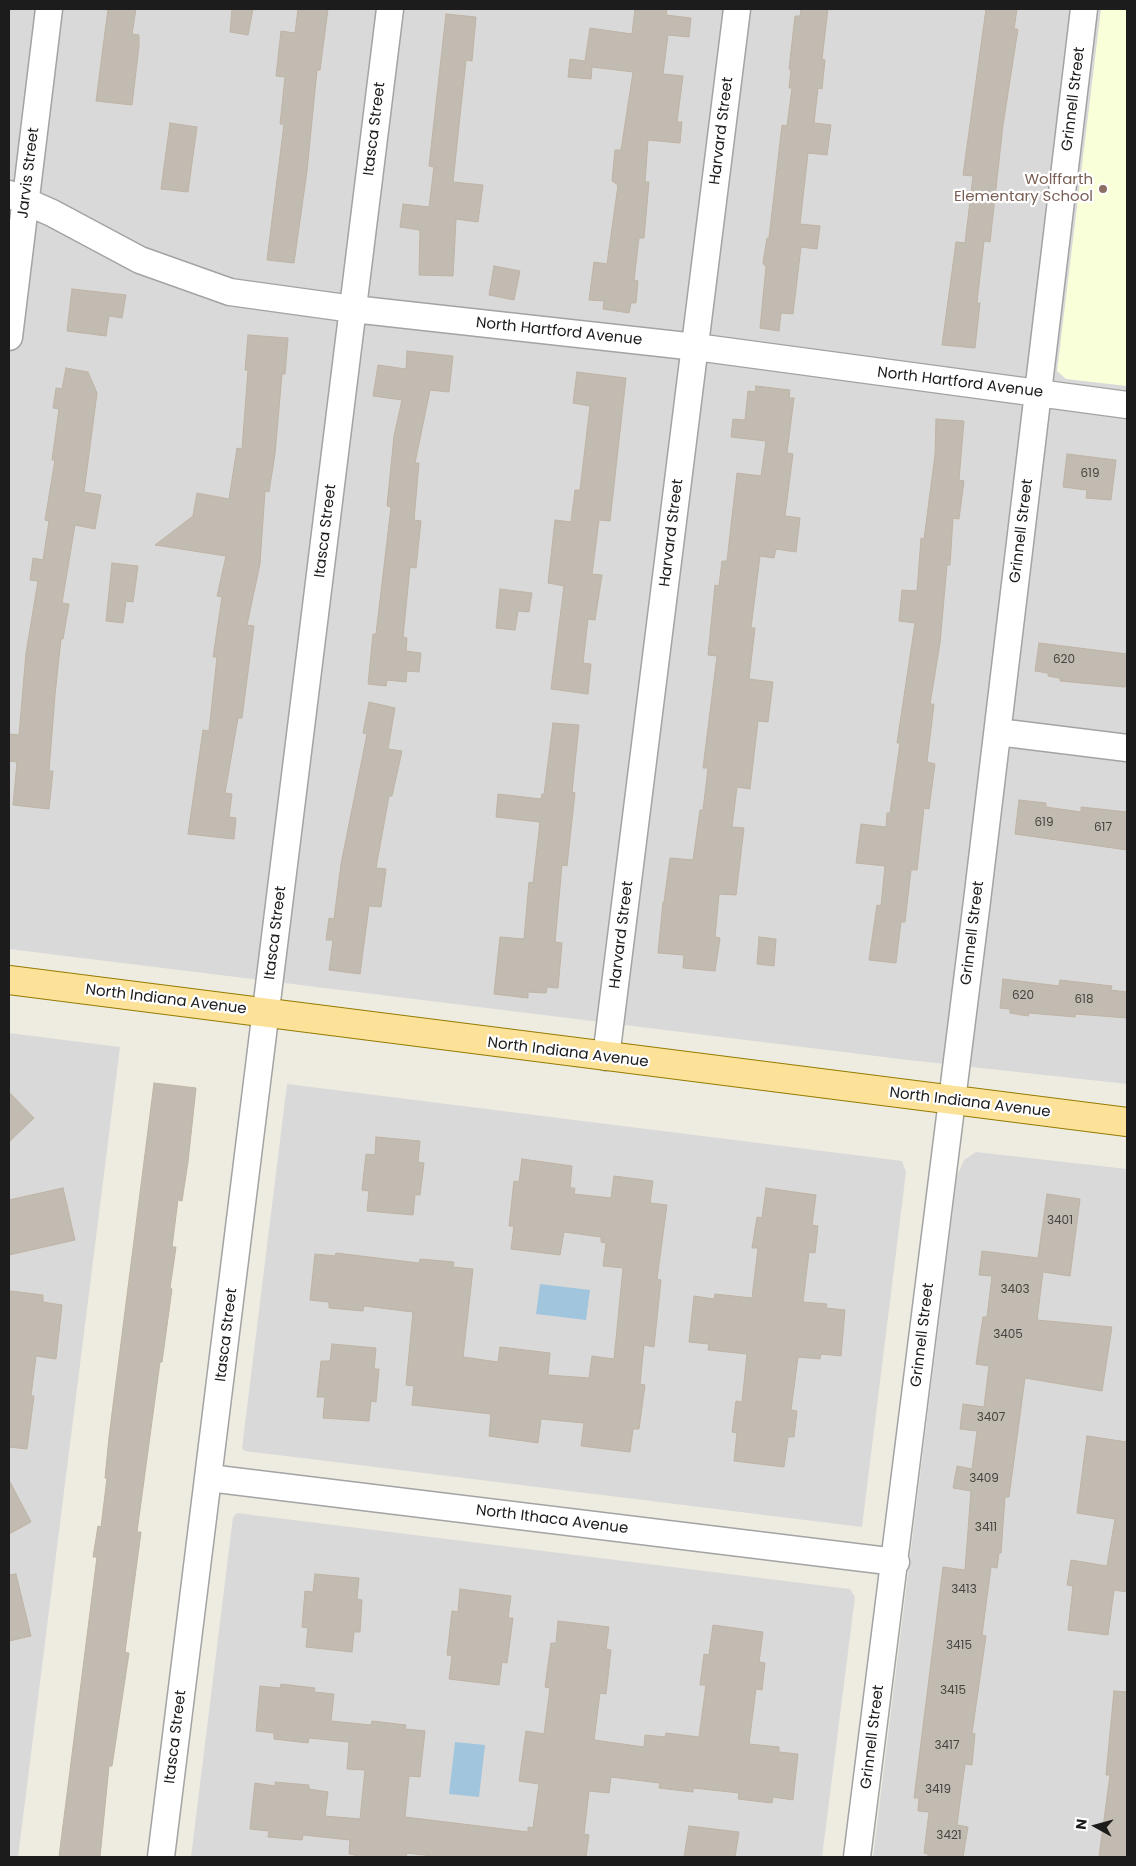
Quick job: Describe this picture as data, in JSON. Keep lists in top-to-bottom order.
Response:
{
  "streets": {
    "main road": ["North Indiana Avenue"],
    "street": [
      "Grinnell Street",
      "Itasca Street",
      "Harvard Street",
      "Jarvis Street",
      "North Hartford Avenue",
      "North Ithaca Avenue"
    ]
  },
  "crossings": [
    ["Grinnell Street", "North Hartford Avenue"],
    ["Grinnell Street", "North Indiana Avenue"],
    ["Grinnell Street", "North Ithaca Avenue"],
    ["Itasca Street", "North Hartford Avenue"],
    ["Itasca Street", "North Indiana Avenue"],
    ["Itasca Street", "North Ithaca Avenue"],
    ["Harvard Street", "North Hartford Avenue"],
    ["Harvard Street", "North Indiana Avenue"],
    ["Jarvis Street", "North Hartford Avenue"]
  ],
  "places": ["Wolffarth Elementary School"],
  "house_numbers": [
    "619",
    "620",
    "619",
    "617",
    "620",
    "618",
    "3401",
    "3403",
    "3405",
    "3407",
    "3409",
    "3411",
    "3413",
    "3415",
    "3415",
    "3417",
    "3419",
    "3421"
  ],
  "north": "left"
}
